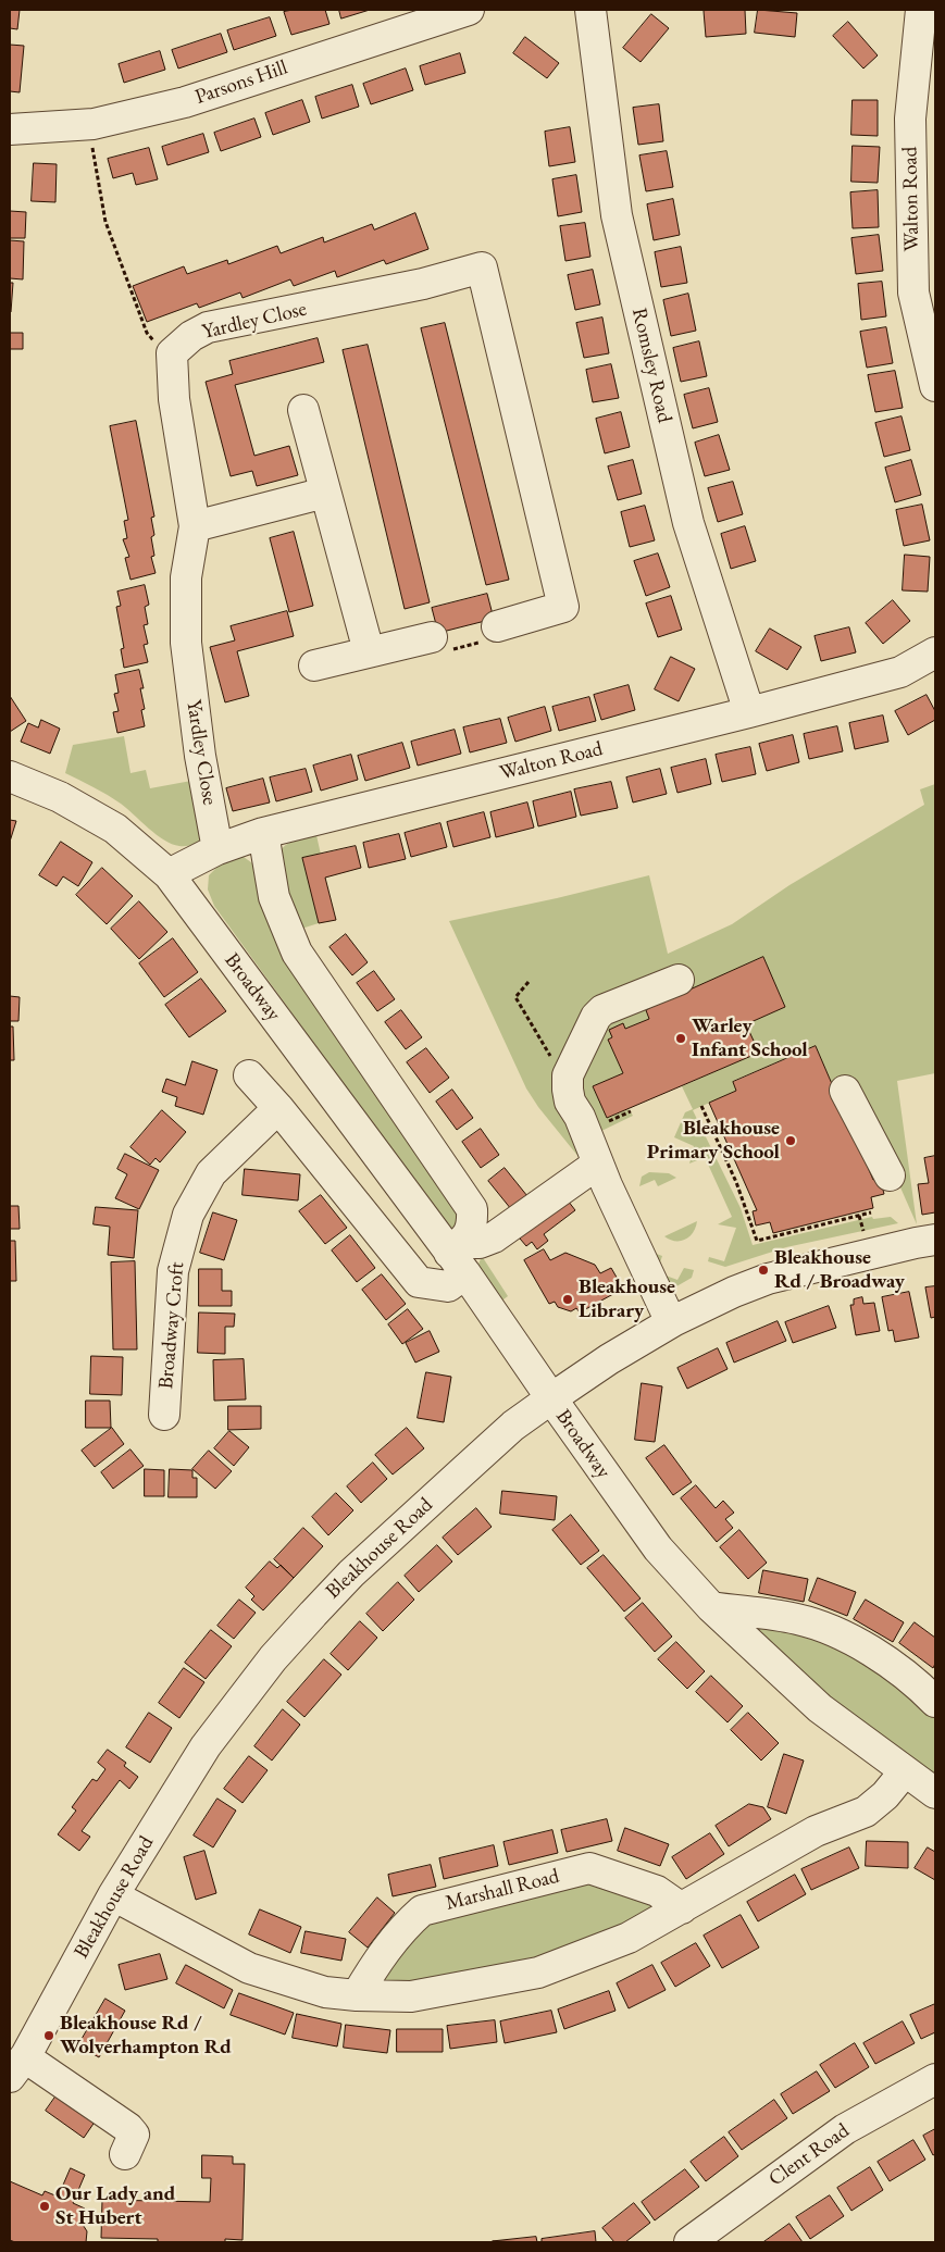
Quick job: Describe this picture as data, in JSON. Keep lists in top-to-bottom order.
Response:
{
  "streets": {
    "street": [
      "Parsons Hill",
      "Walton Road",
      "Yardley Close",
      "Romsley Road",
      "Broadway",
      "Broadway Croft",
      "Bleakhouse Road",
      "Marshall Road",
      "Clent Road"
    ]
  },
  "crossings": [
    ["Walton Road", "Yardley Close"],
    ["Walton Road", "Romsley Road"],
    ["Walton Road", "Broadway"],
    ["Broadway", "Bleakhouse Road"]
  ],
  "places": [
    "Warley Infant School",
    "Bleakhouse Primary School",
    "Bleakhouse Rd / Broadway",
    "Bleakhouse Library",
    "Bleakhouse Rd / Wolverhampton Rd",
    "Our Lady and St Hubert"
  ]
}
